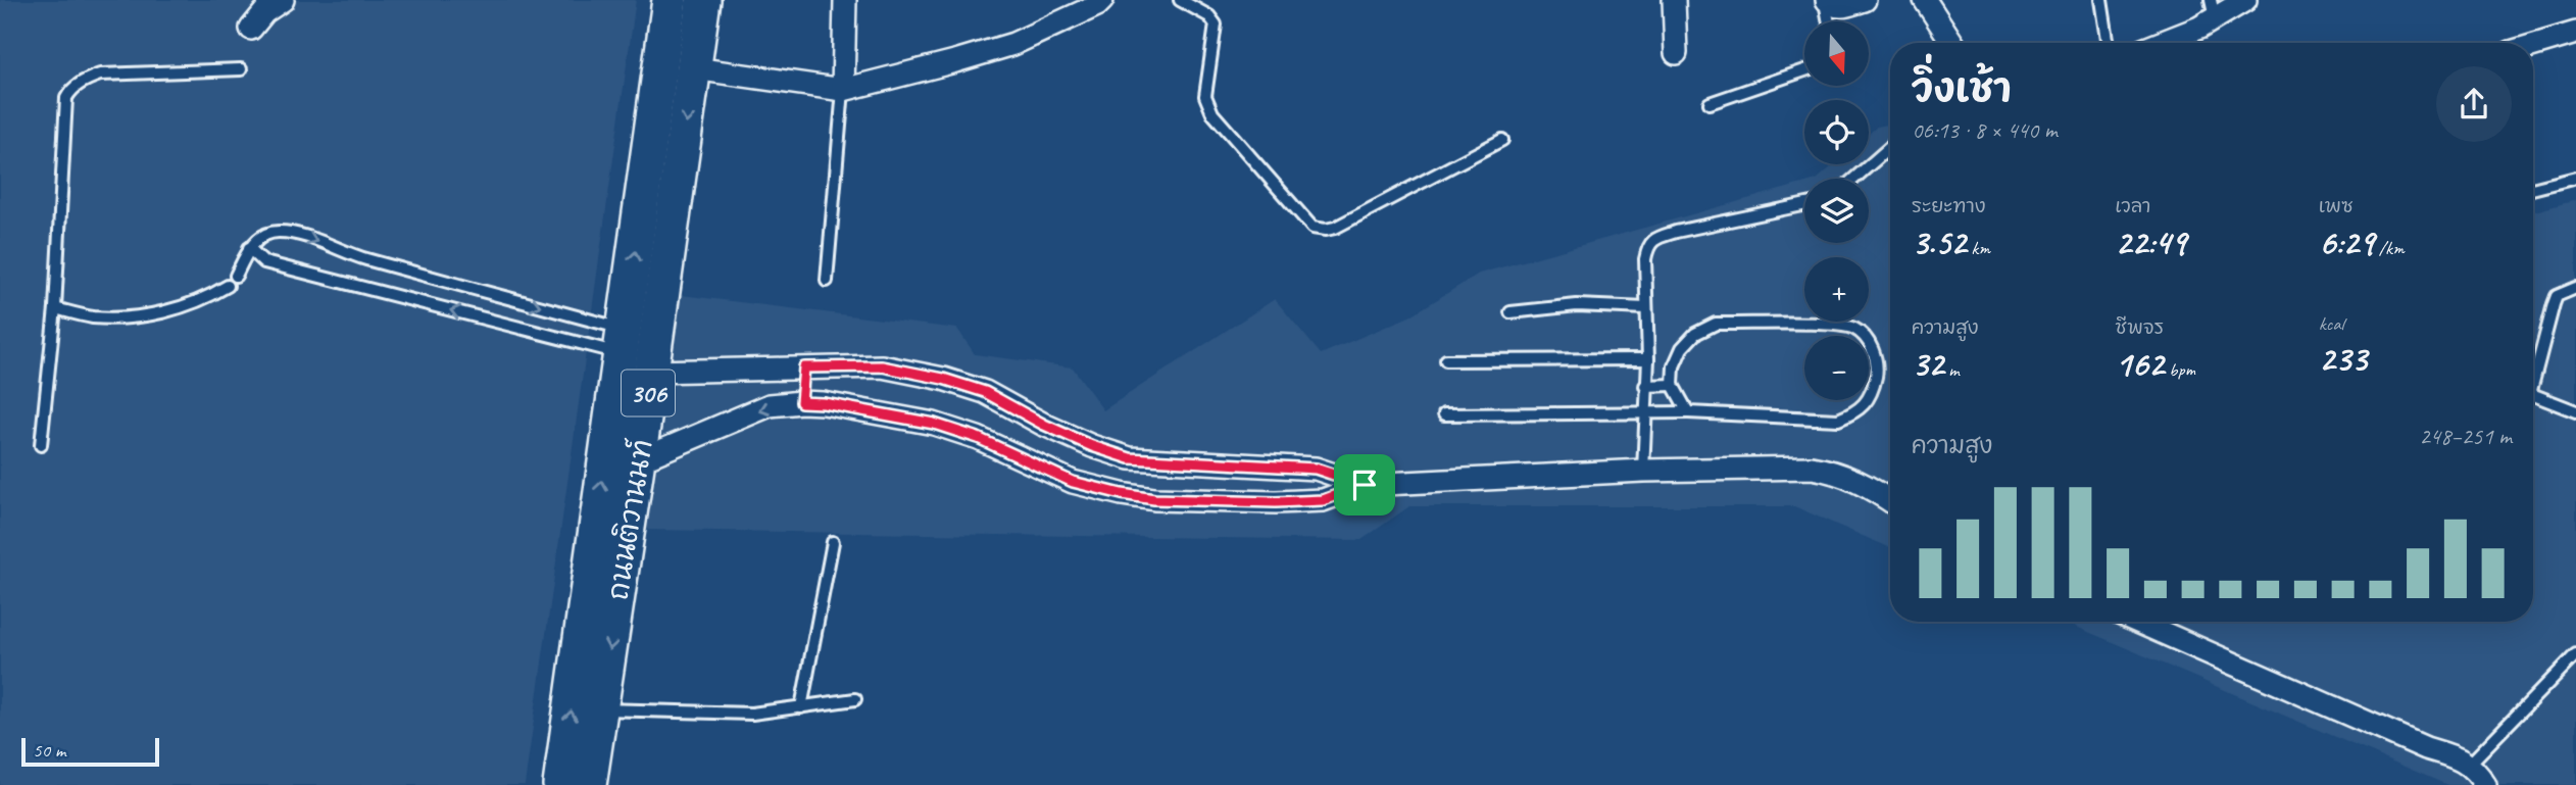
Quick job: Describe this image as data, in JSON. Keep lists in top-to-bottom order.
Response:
{
  "streets": {
    "main road": ["306", "ถนนติวานนท์"]
  },
  "scale_bar": "50 m",
  "north": "bottom",
  "page": {
    "map_buttons": ["+", "−"],
    "heading": ["วิ่งเช้า", "06:13 · 8 × 440 m"],
    "stats": [
      ["ระยะทาง", "3.52 km"],
      ["เวลา", "22:49"],
      ["เพซ", "6:29 /km"],
      ["ความสูง", "32 m"],
      ["ชีพจร", "162 bpm"],
      ["kcal", "233"]
    ],
    "chart": ["ความสูง", "248–251 m"],
    "scale": "50 m"
  }
}
